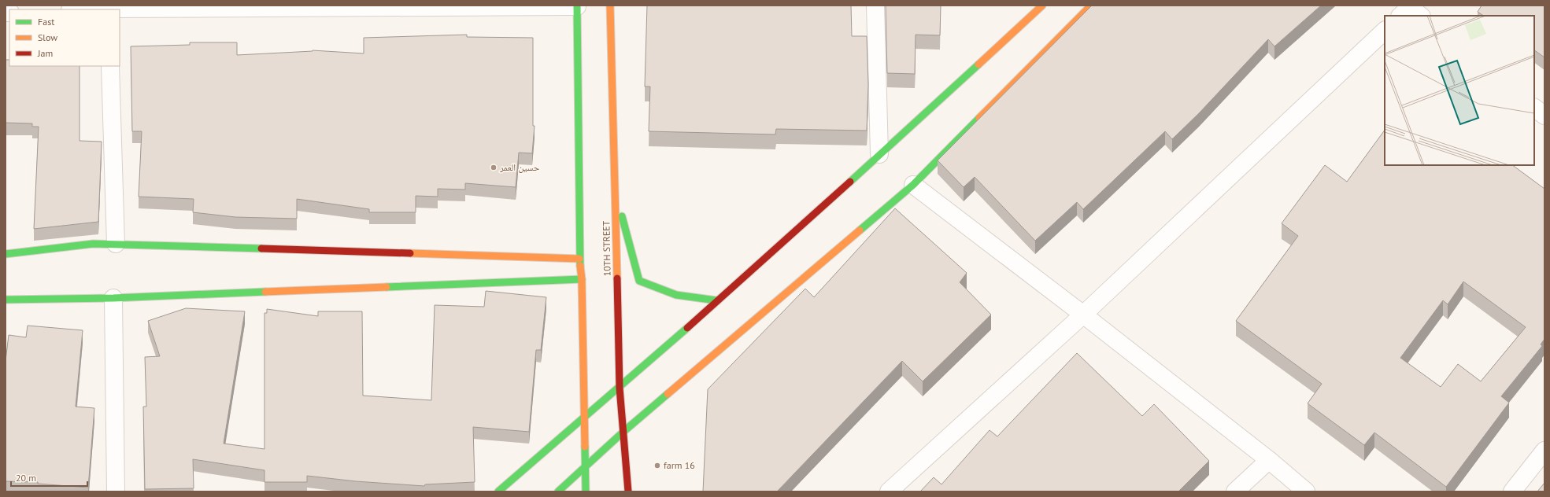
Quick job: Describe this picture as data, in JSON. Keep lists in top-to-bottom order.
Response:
{
  "streets": {
    "street": ["10TH STREET"]
  },
  "places": ["حسين العمر", "farm 16"],
  "legend": ["Fast", "Slow", "Jam"],
  "scale_bar": "20 m"
}
